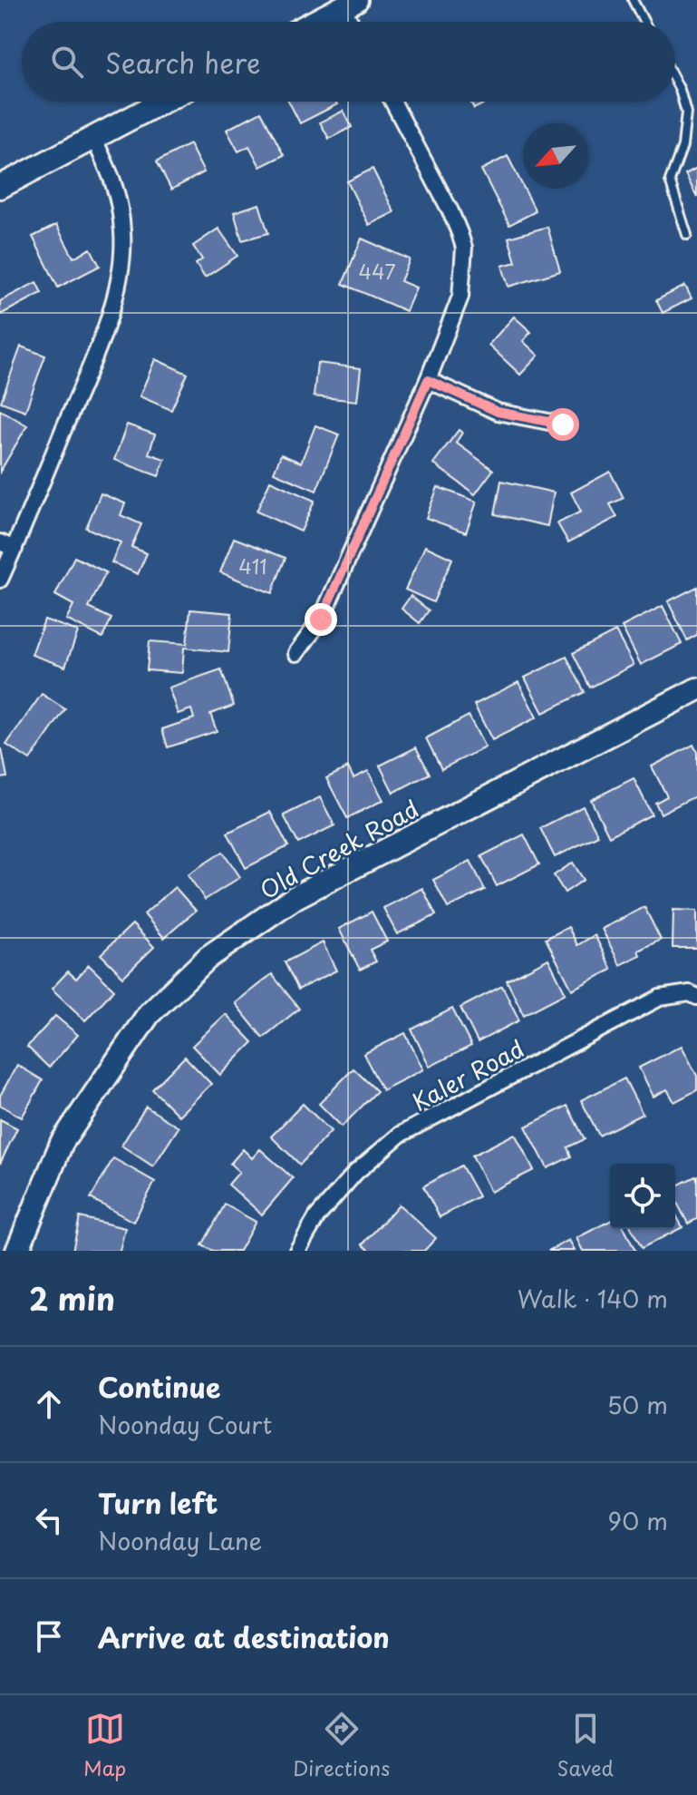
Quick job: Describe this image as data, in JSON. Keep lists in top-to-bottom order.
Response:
{
  "streets": {
    "street": ["Old Creek Road", "Kaler Road"]
  },
  "house_numbers": ["447", "411"],
  "north": "bottom left",
  "page": {
    "search": "Search here",
    "heading": ["2 min", "Walk · 140 m"],
    "list": [
      ["Continue", "Noonday Court", "50 m"],
      ["Turn left", "Noonday Lane", "90 m"],
      "Arrive at destination"
    ],
    "nav": ["Map", "Directions", "Saved"]
  }
}
